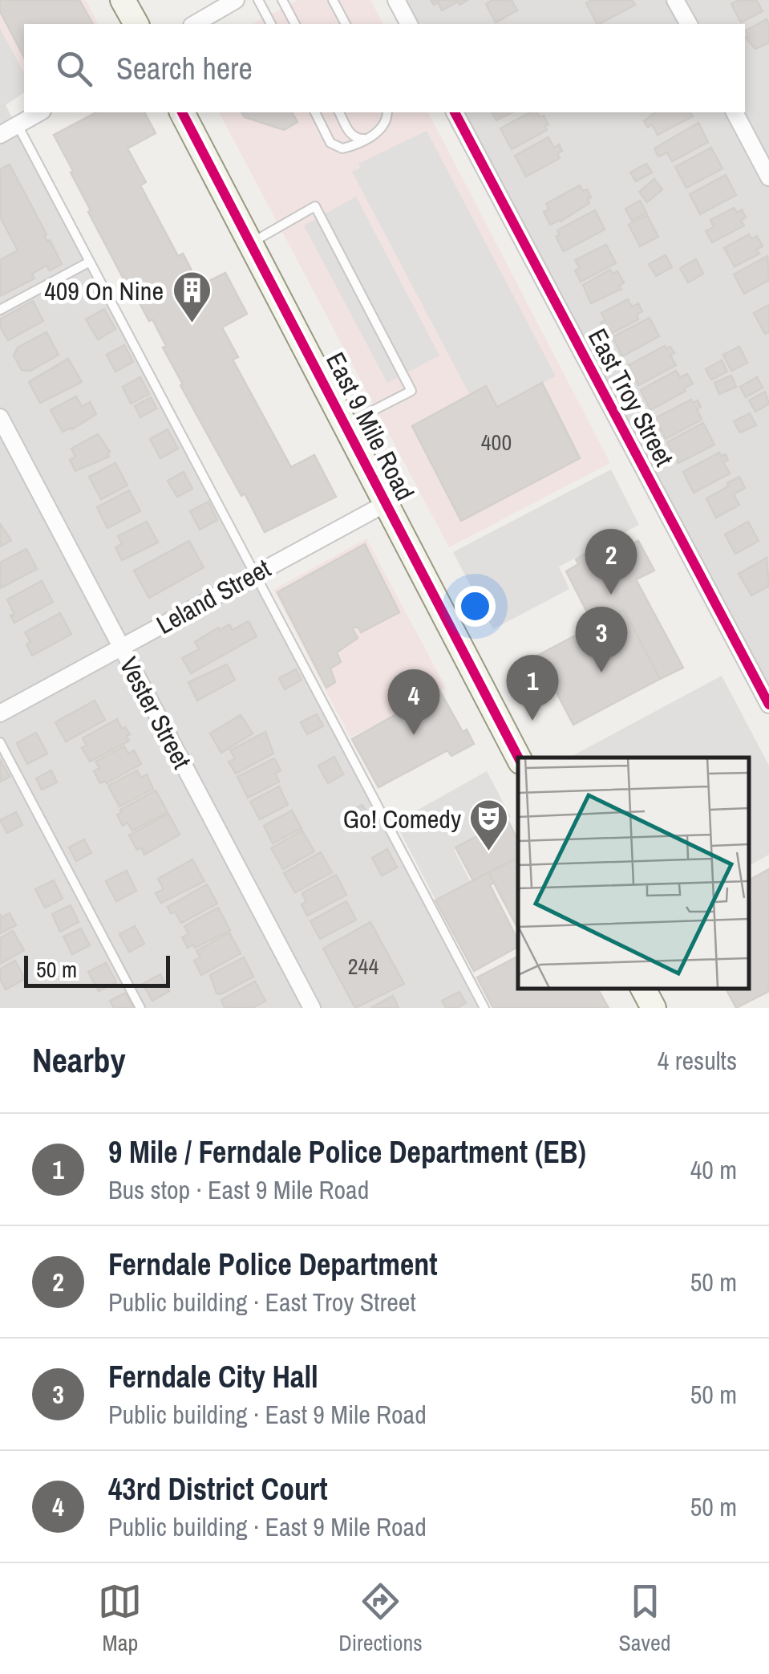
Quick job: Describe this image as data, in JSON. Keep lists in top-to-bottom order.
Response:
{
  "streets": {
    "main road": ["East 9 Mile Road"],
    "street": ["East Troy Street", "Leland Street", "Vester Street"]
  },
  "crossings": [
    ["East 9 Mile Road", "Leland Street"],
    ["Leland Street", "Vester Street"]
  ],
  "places": {
    "building": ["409 On Nine"],
    "theatre": ["Go! Comedy"]
  },
  "house_numbers": ["400", "244"],
  "scale_bar": "50 m",
  "page": {
    "search": "Search here",
    "pins": [
      "2",
      "3",
      "1",
      "4"
    ],
    "scale": "50 m",
    "heading": ["Nearby", "4 results"],
    "list": [
      {
        "mark": "1",
        "name": "9 Mile / Ferndale Police Department (EB)",
        "note": "Bus stop · East 9 Mile Road",
        "value": "40 m"
      },
      {
        "mark": "2",
        "name": "Ferndale Police Department",
        "note": "Public building · East Troy Street",
        "value": "50 m"
      },
      {
        "mark": "3",
        "name": "Ferndale City Hall",
        "note": "Public building · East 9 Mile Road",
        "value": "50 m"
      },
      {
        "mark": "4",
        "name": "43rd District Court",
        "note": "Public building · East 9 Mile Road",
        "value": "50 m"
      }
    ],
    "nav": ["Map", "Directions", "Saved"]
  }
}
